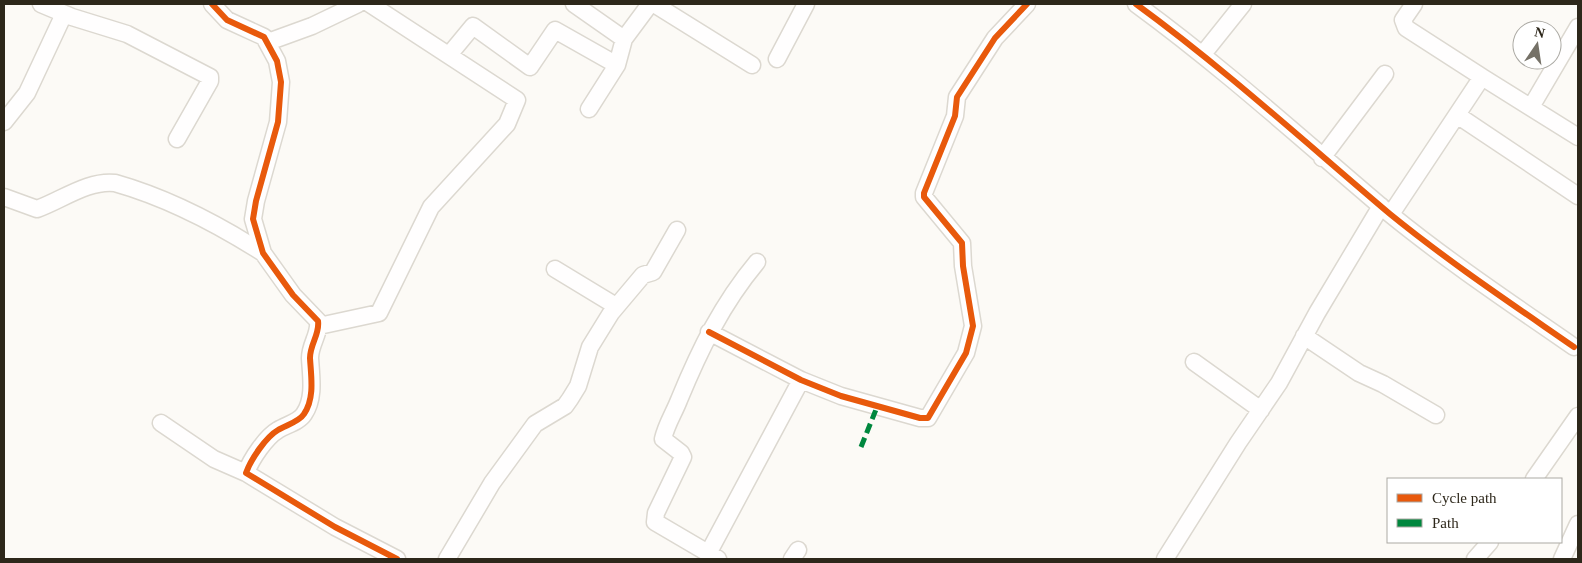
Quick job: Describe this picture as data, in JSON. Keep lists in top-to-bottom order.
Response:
{
  "legend": ["Cycle path", "Path"],
  "north": "top"
}
